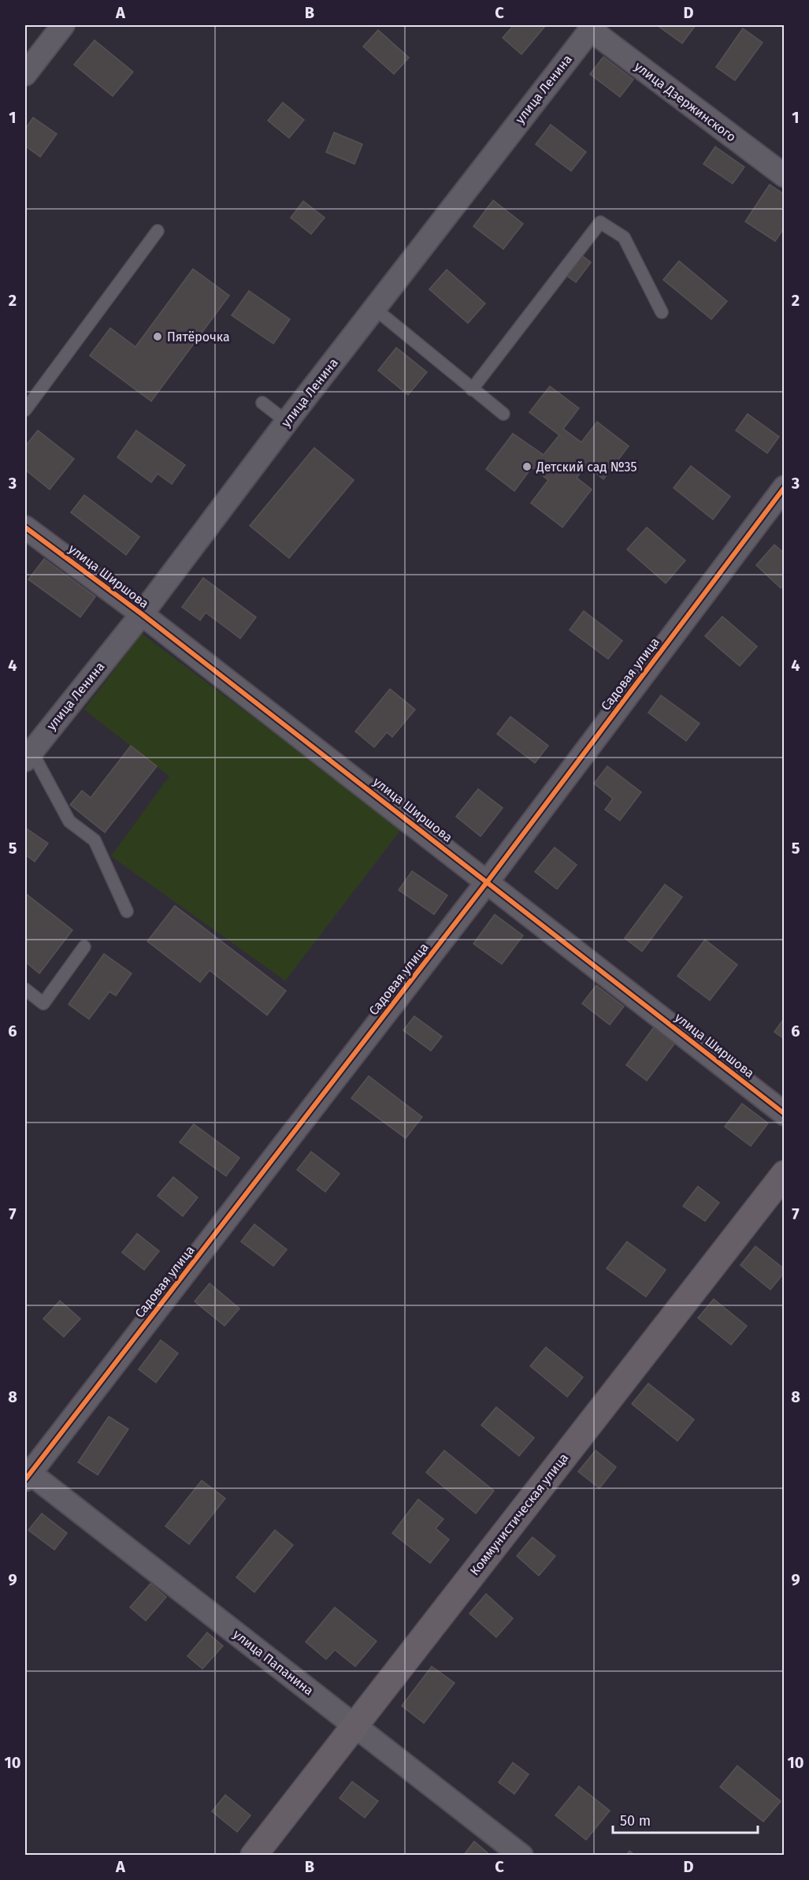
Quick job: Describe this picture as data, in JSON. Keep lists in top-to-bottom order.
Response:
{
  "streets": {
    "street": [
      "улица Ленина",
      "улица Дзержинского",
      "улица Ширшова",
      "Садовая улица",
      "Коммунистическая улица",
      "улица Папанина"
    ]
  },
  "crossings": [
    ["улица Ленина", "улица Дзержинского"],
    ["улица Ленина", "улица Ширшова"],
    ["улица Ширшова", "Садовая улица"],
    ["Садовая улица", "улица Папанина"],
    ["Коммунистическая улица", "улица Папанина"]
  ],
  "places": ["Пятёрочка", "Детский сад №35"],
  "scale_bar": "50 m",
  "grid": {
    "columns": [
      "A",
      "B",
      "C",
      "D"
    ],
    "rows": [
      "1",
      "2",
      "3",
      "4",
      "5",
      "6",
      "7",
      "8",
      "9",
      "10"
    ]
  }
}
